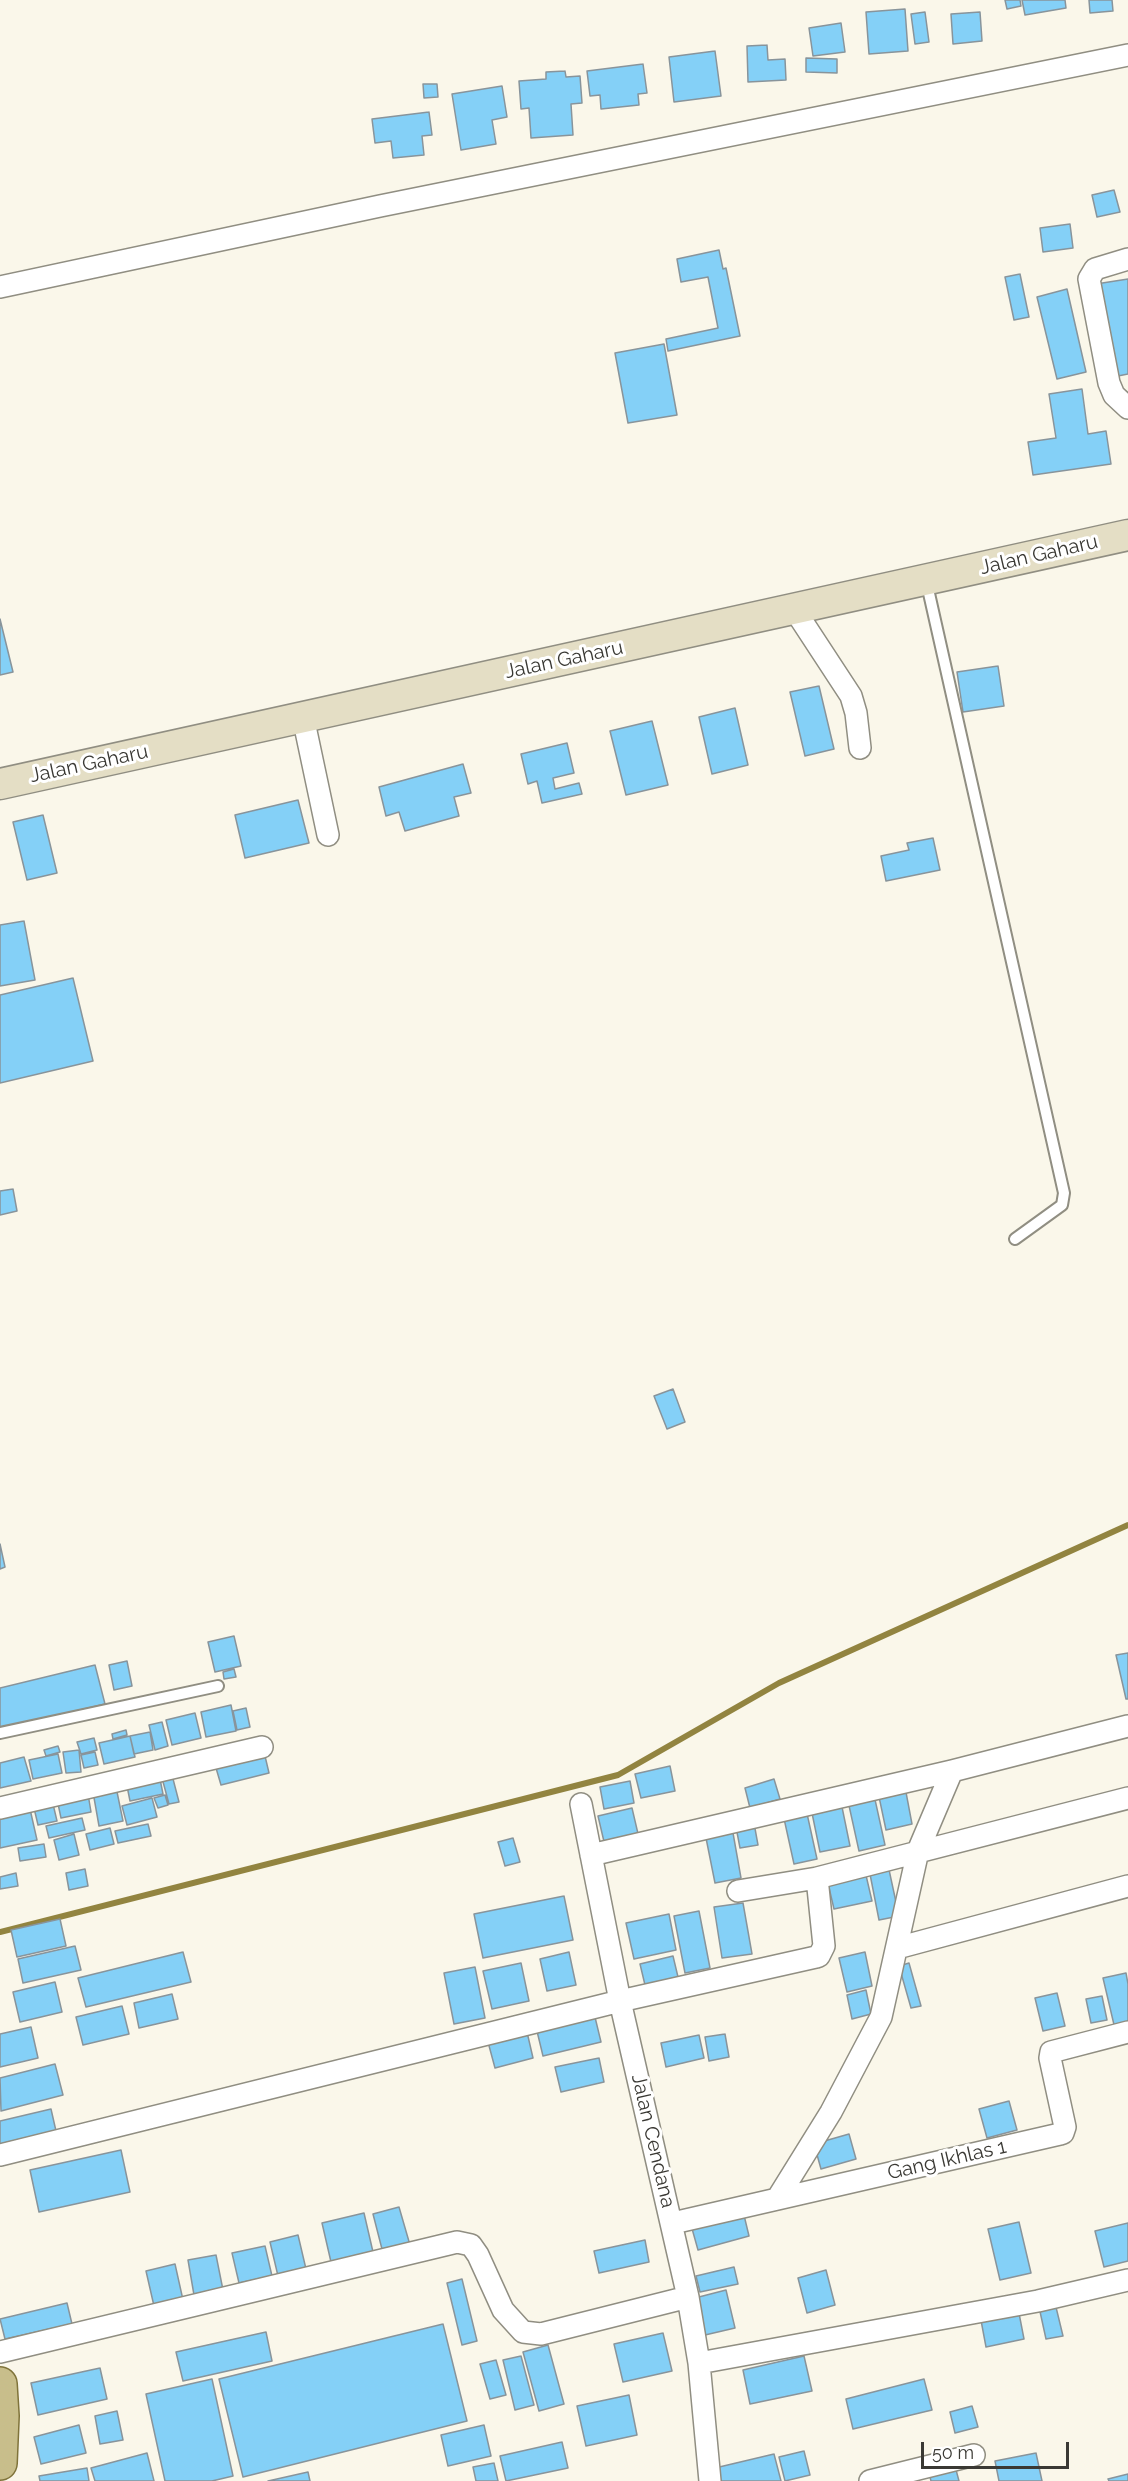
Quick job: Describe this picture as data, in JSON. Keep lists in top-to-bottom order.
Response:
{
  "streets": {
    "street": ["Jalan Gaharu", "Jalan Cendana", "Gang Ikhlas 1"]
  },
  "crossings": [
    ["Jalan Cendana", "Gang Ikhlas 1"]
  ],
  "scale_bar": "50 m"
}
